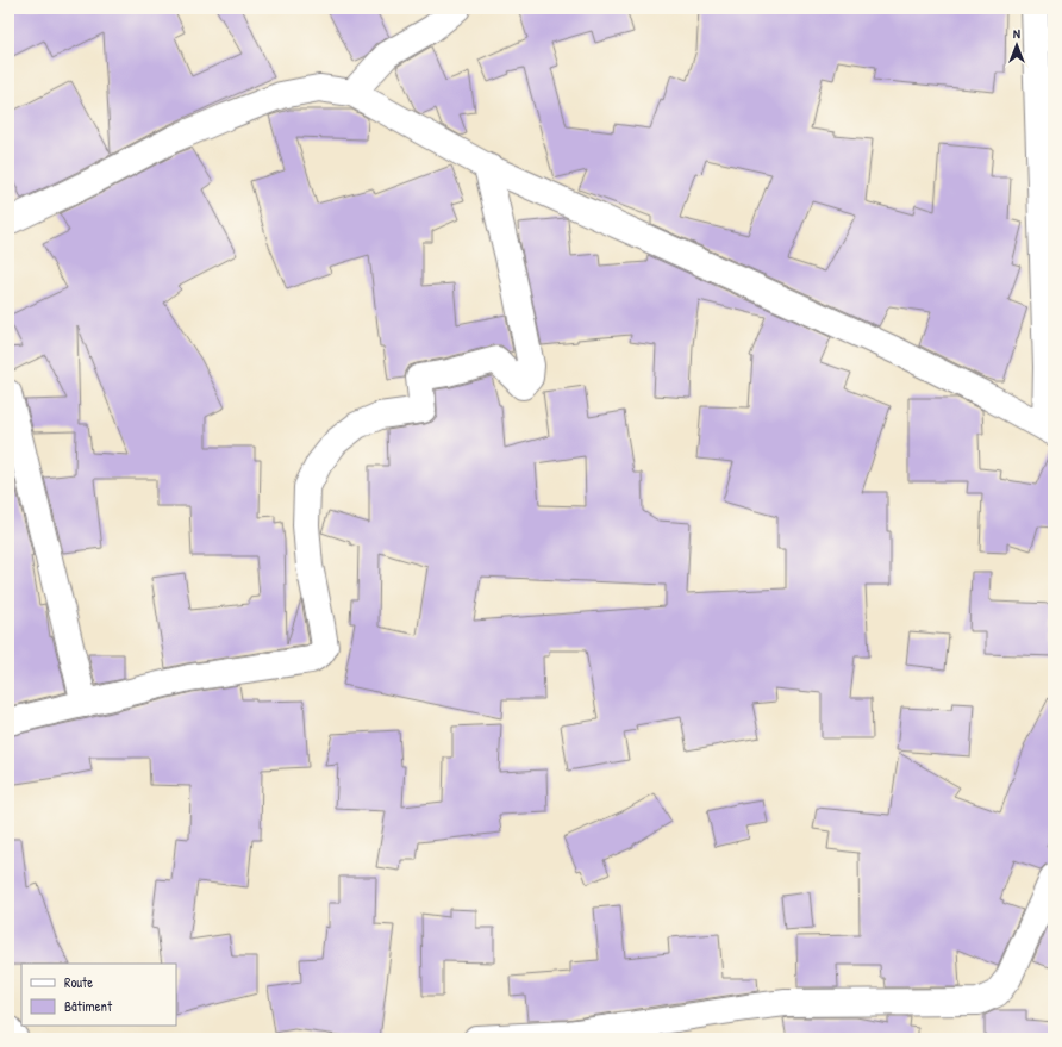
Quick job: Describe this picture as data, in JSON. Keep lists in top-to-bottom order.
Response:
{
  "legend": ["Route", "Bâtiment"],
  "north": "top"
}
